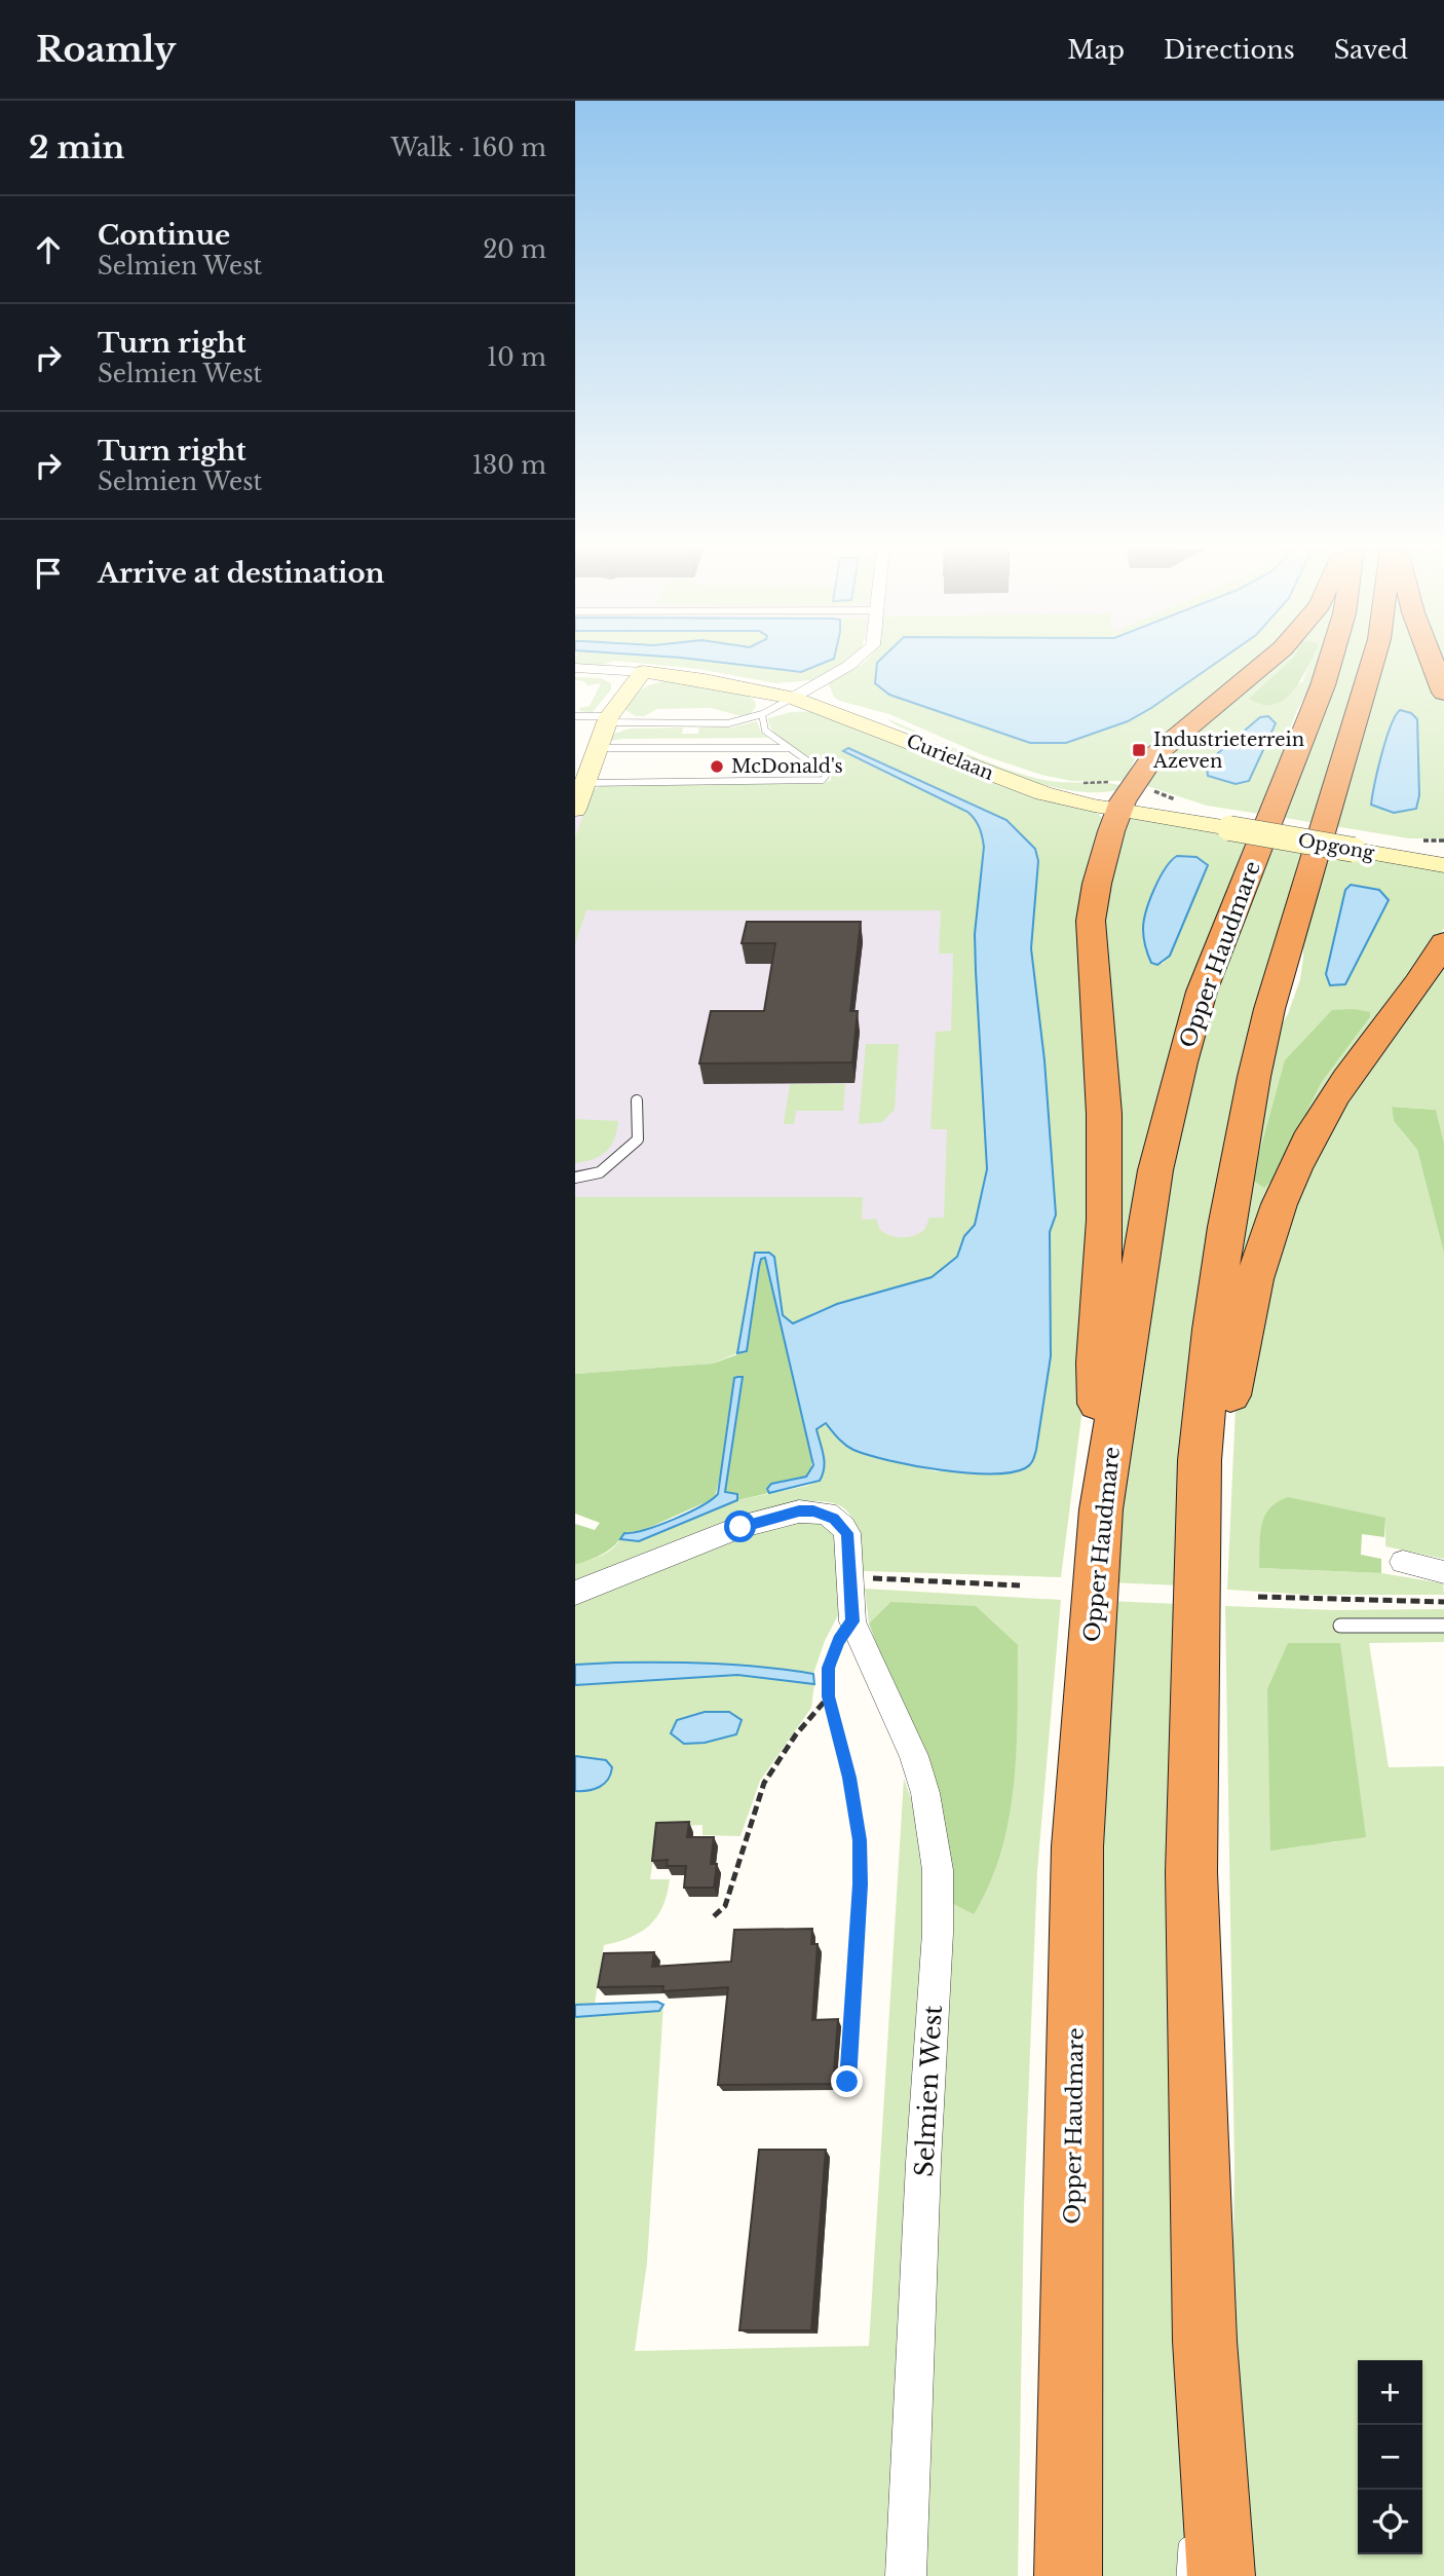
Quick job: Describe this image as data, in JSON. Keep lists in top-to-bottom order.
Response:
{
  "streets": {
    "highway": ["Opper Haudmare"],
    "main road": ["Curielaan", "Opgong"],
    "street": ["Selmien West"]
  },
  "crossings": [
    ["Curielaan", "Opgong"]
  ],
  "places": {
    "transit": ["Industrieterrein Azeven"],
    "other": ["McDonald's"]
  },
  "page": {
    "header": "Roamly",
    "nav": ["Map", "Directions", "Saved"],
    "heading": ["2 min", "Walk · 160 m"],
    "list": [
      ["Continue", "Selmien West", "20 m"],
      ["Turn right", "Selmien West", "10 m"],
      ["Turn right", "Selmien West", "130 m"],
      "Arrive at destination"
    ],
    "map_buttons": ["+", "−"]
  }
}
